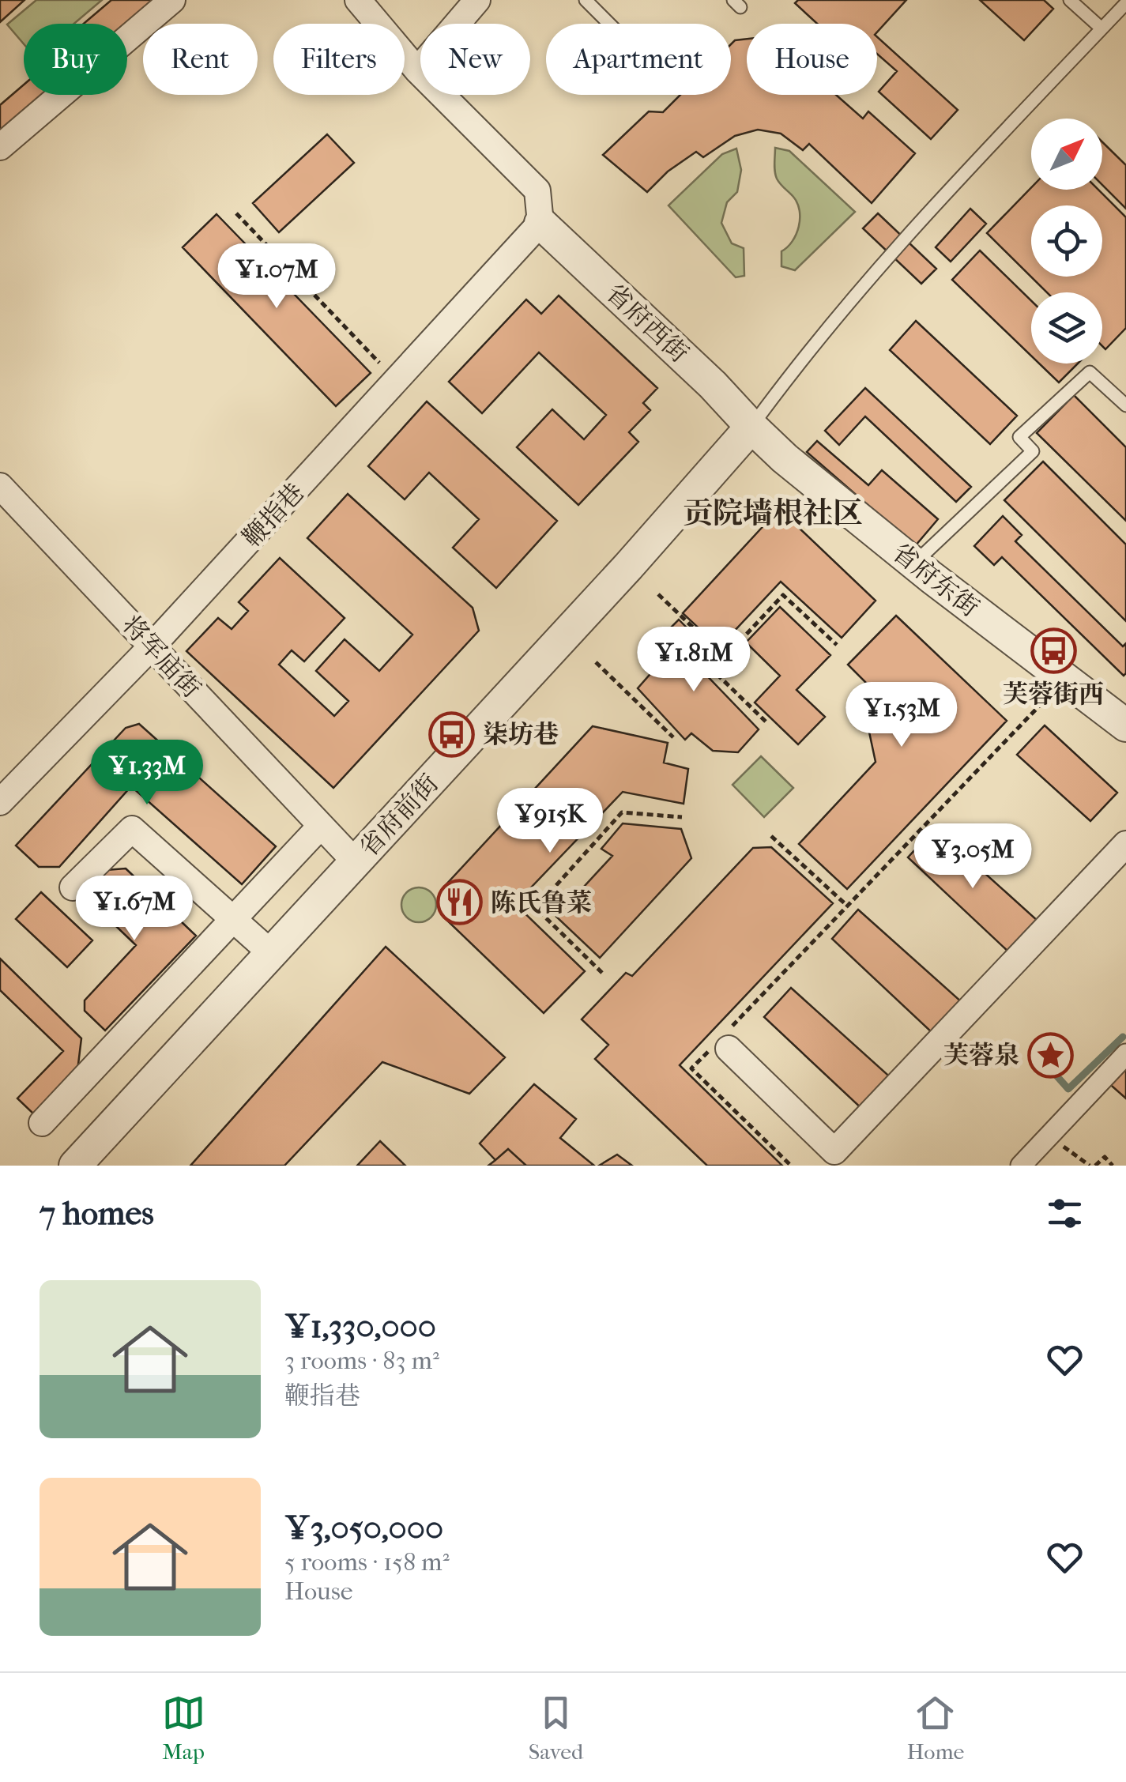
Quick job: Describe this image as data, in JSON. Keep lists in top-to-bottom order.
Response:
{
  "streets": {
    "street": [
      "省府西街",
      "鞭指巷",
      "省府东街",
      "将军庙街",
      "省府前街"
    ]
  },
  "crossings": [
    ["省府西街", "鞭指巷"],
    ["省府西街", "省府东街"],
    ["省府西街", "省府前街"],
    ["鞭指巷", "将军庙街"],
    ["省府东街", "省府前街"],
    ["将军庙街", "省府前街"]
  ],
  "districts": ["贡院墙根社区"],
  "places": {
    "bus stop": ["芙蓉街西", "柒坊巷"],
    "restaurant": ["陈氏鲁菜"],
    "place": ["芙蓉泉"]
  },
  "north": "top right",
  "page": {
    "chip": [
      "Buy",
      "Rent",
      "Filters",
      "New",
      "Apartment",
      "House"
    ],
    "price": [
      "¥1.07M",
      "¥1.81M",
      "¥1.53M",
      "¥1.33M",
      "¥915K",
      "¥3.05M",
      "¥1.67M"
    ],
    "heading": "7 homes",
    "list": [
      {
        "name": "¥1,330,000",
        "note": "3 rooms · 83 m² · 鞭指巷"
      },
      {
        "name": "¥3,050,000",
        "note": "5 rooms · 158 m² · House"
      }
    ],
    "tabs": ["Map", "Saved", "Home"]
  }
}
